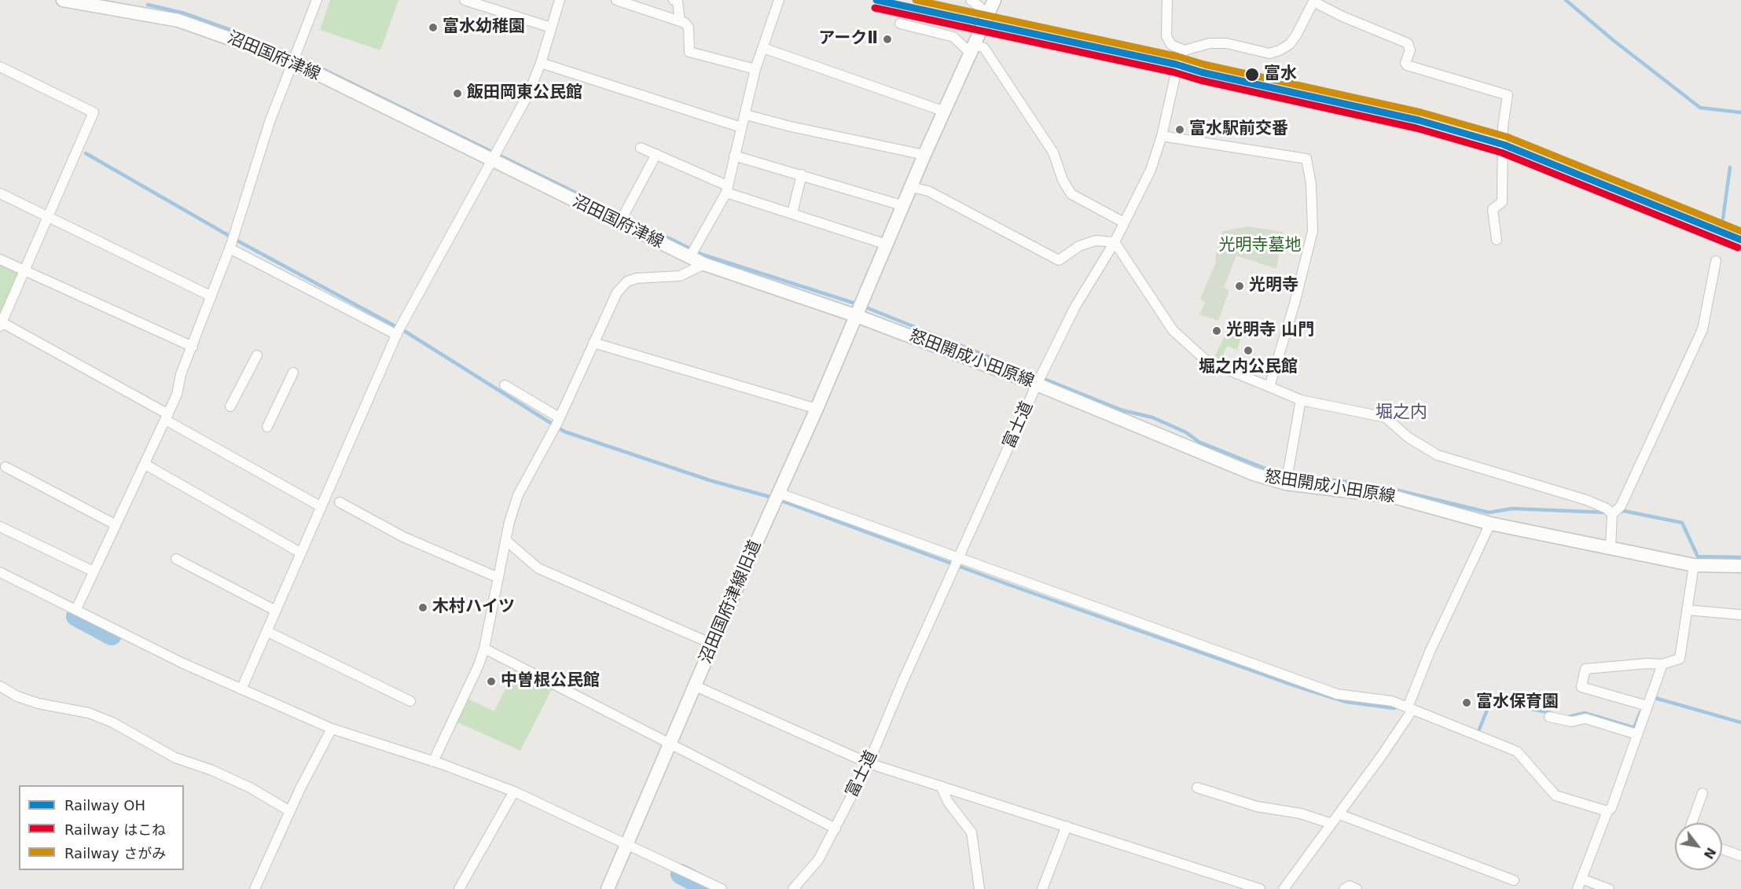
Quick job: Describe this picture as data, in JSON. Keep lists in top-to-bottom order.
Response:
{
  "streets": {
    "main road": ["沼田国府津線", "怒田開成小田原線", "沼田国府津線旧道"],
    "street": ["富士道"]
  },
  "crossings": [
    ["沼田国府津線", "怒田開成小田原線"],
    ["沼田国府津線", "沼田国府津線旧道"],
    ["怒田開成小田原線", "富士道"],
    ["怒田開成小田原線", "沼田国府津線旧道"]
  ],
  "districts": ["堀之内"],
  "parks": ["光明寺墓地"],
  "places": [
    "富水幼稚園",
    "アークⅡ",
    "富水",
    "飯田岡東公民館",
    "富水駅前交番",
    "光明寺",
    "光明寺 山門",
    "堀之内公民館",
    "木村ハイツ",
    "中曽根公民館",
    "富水保育園"
  ],
  "lines": ["rail line OH", "rail line さがみ", "rail line はこね"],
  "legend": ["Railway OH", "Railway はこね", "Railway さがみ"],
  "north": "bottom right"
}
